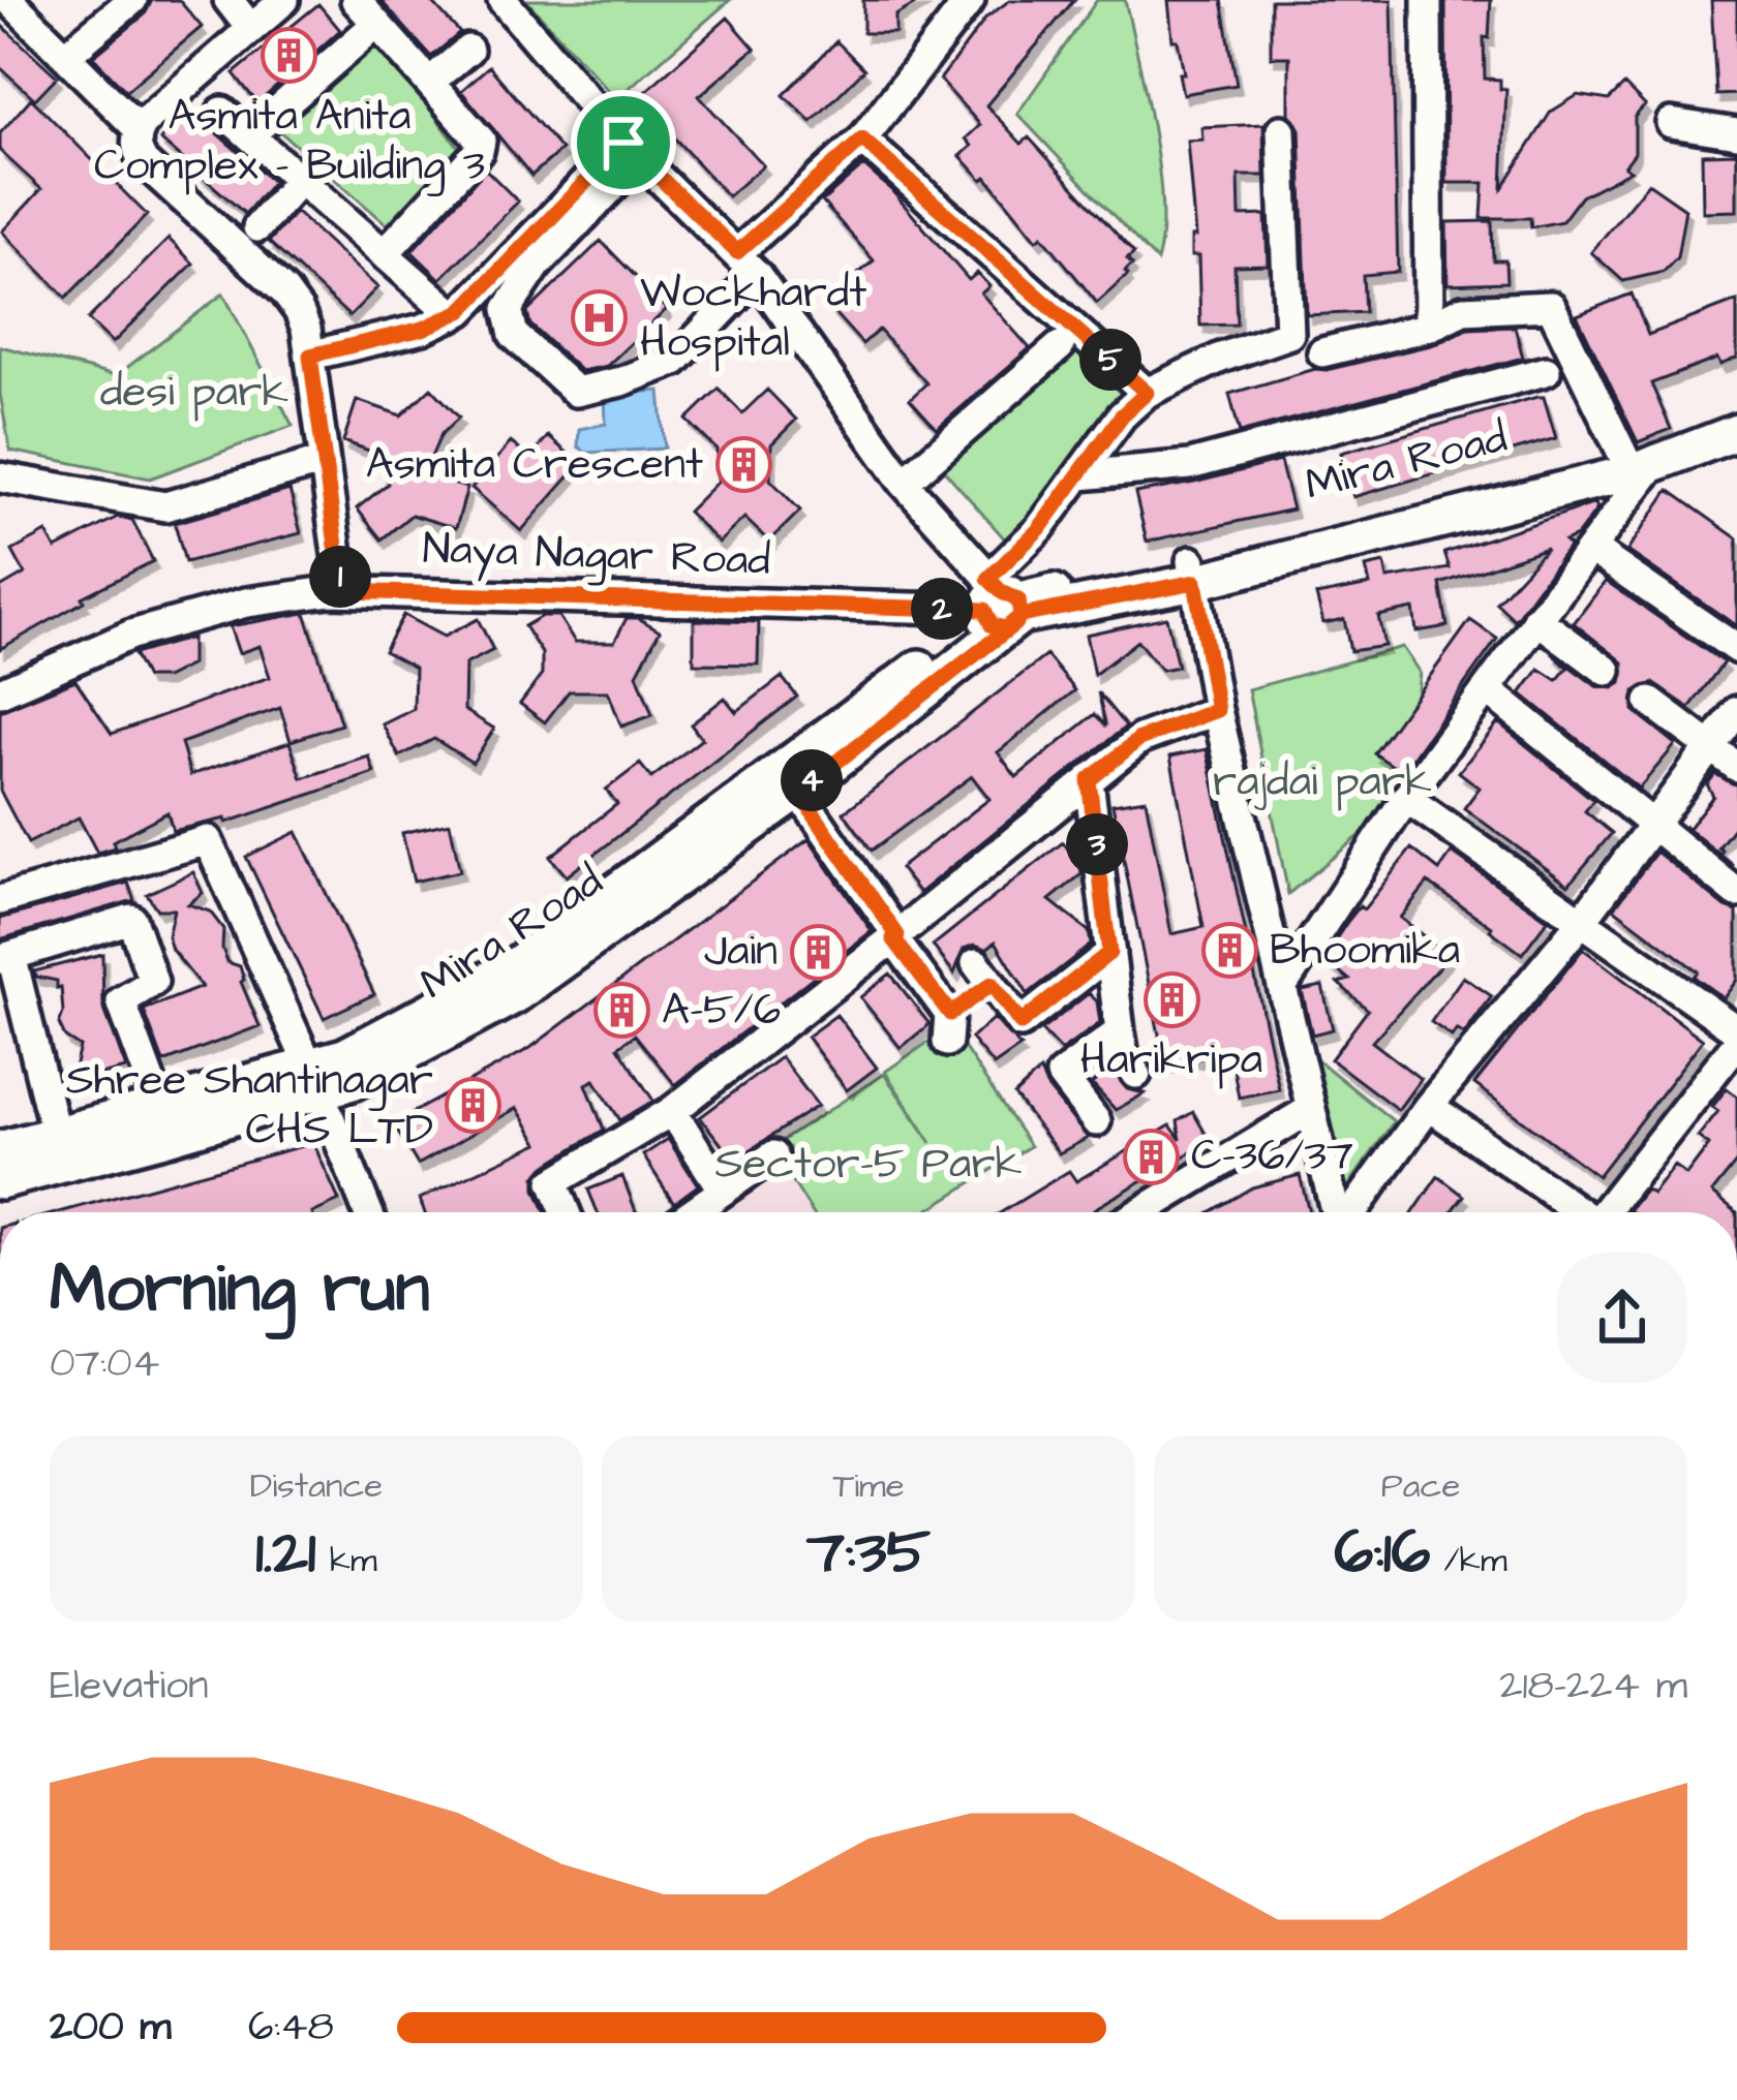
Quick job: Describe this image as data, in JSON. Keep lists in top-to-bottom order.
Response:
{
  "streets": {
    "main road": ["Mira Road"],
    "street": ["Naya Nagar Road"]
  },
  "crossings": [
    ["Mira Road", "Naya Nagar Road"]
  ],
  "parks": ["desi park", "rajdai park", "Sector-5 Park"],
  "places": {
    "building": [
      "Asmita Anita Complex - Building 3",
      "Asmita Crescent",
      "Bhoomika",
      "Jain",
      "Harikripa",
      "A-5/6",
      "Shree Shantinagar CHS LTD",
      "C-36/37"
    ],
    "hospital": ["Wockhardt Hospital"]
  },
  "page": {
    "pins": [
      "5",
      "1",
      "2",
      "4",
      "3"
    ],
    "heading": ["Morning run", "07:04"],
    "stats": [
      ["Distance", "1.21 km"],
      ["Time", "7:35"],
      ["Pace", "6:16 /km"]
    ],
    "chart": ["Elevation", "218–224 m"],
    "list": [
      {
        "name": "200 m",
        "note": "6:48"
      }
    ]
  }
}
